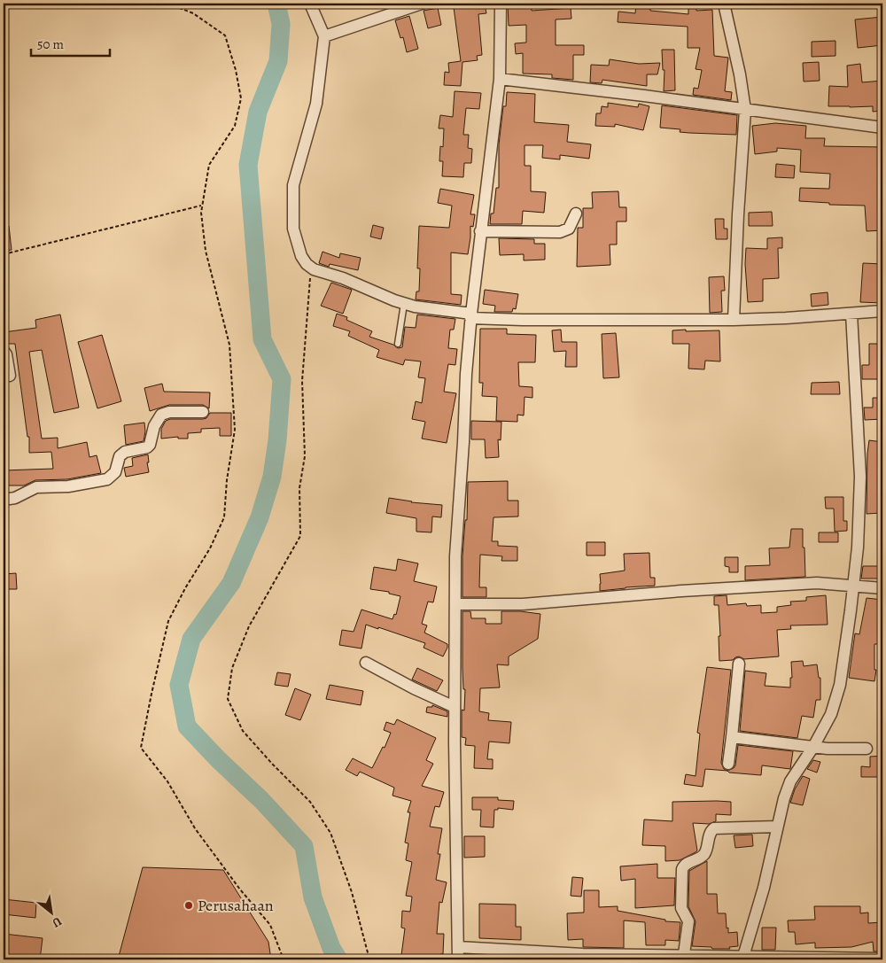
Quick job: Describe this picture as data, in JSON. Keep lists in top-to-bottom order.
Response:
{
  "places": ["Perusahaan"],
  "scale_bar": "50 m",
  "north": "bottom right"
}
